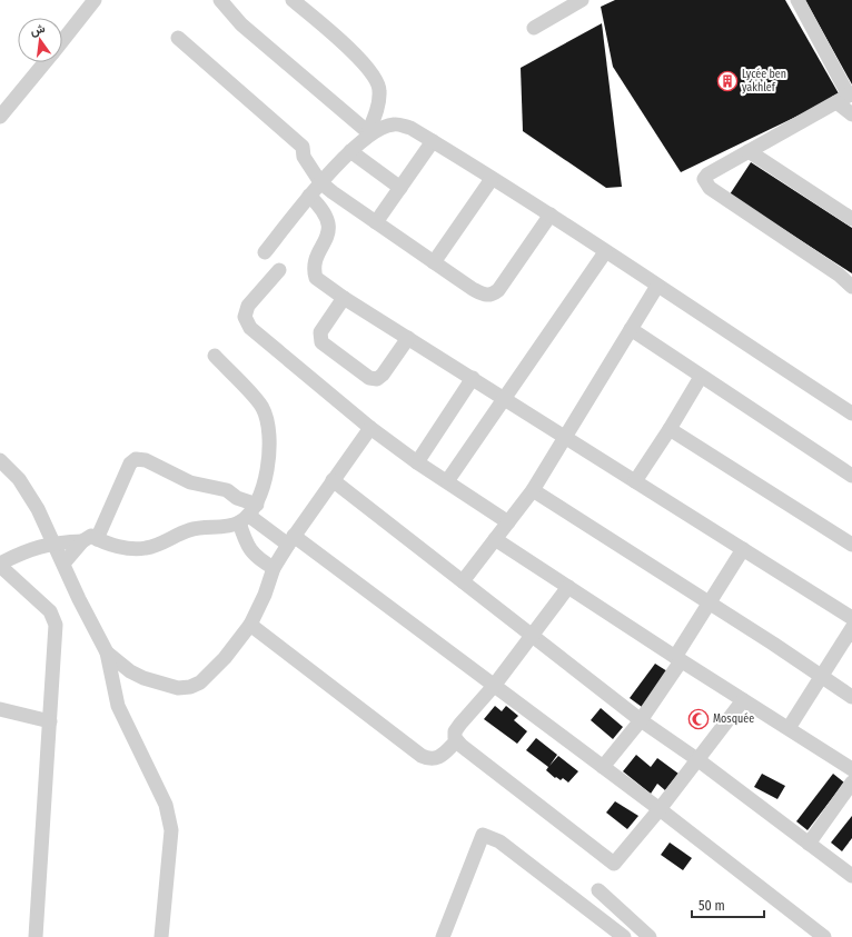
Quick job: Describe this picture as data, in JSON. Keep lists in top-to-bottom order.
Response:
{
  "places": {
    "building": ["Lycée ben yakhlef"],
    "mosque": ["Mosquée"]
  },
  "scale_bar": "50 m",
  "north": "top"
}
